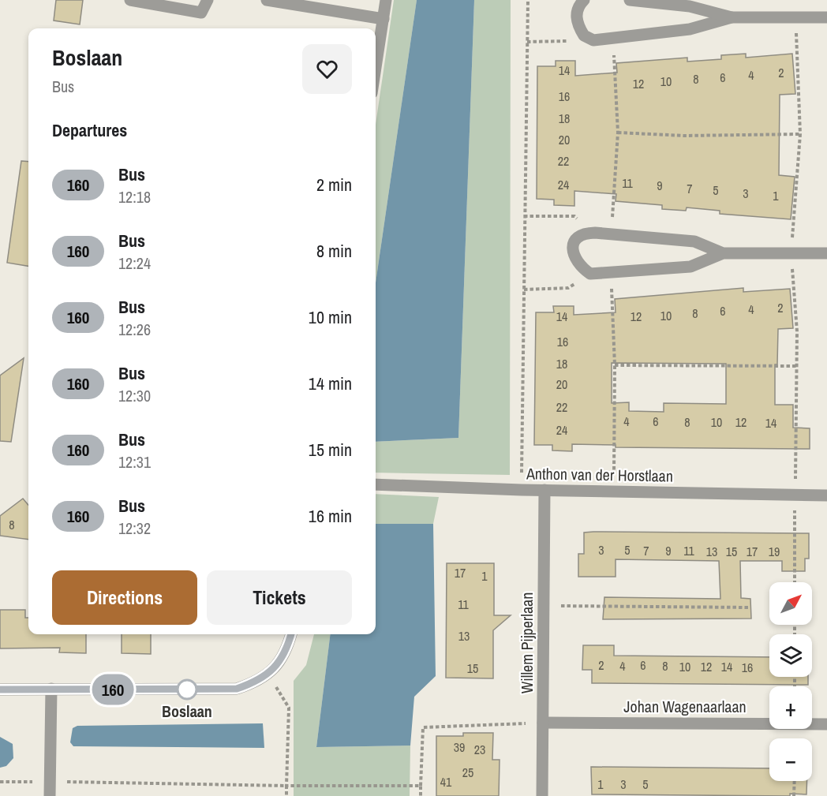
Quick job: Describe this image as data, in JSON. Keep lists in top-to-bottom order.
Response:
{
  "streets": {
    "street": ["Anthon van der Horstlaan", "Willem Pijperlaan", "Johan Wagenaarlaan"]
  },
  "crossings": [
    ["Anthon van der Horstlaan", "Willem Pijperlaan"],
    ["Willem Pijperlaan", "Johan Wagenaarlaan"]
  ],
  "places": ["Boslaan"],
  "lines": ["bus line 160"],
  "house_numbers": [
    "14",
    "2",
    "4",
    "6",
    "8",
    "10",
    "12",
    "16",
    "18",
    "20",
    "22",
    "11",
    "24",
    "9",
    "7",
    "5",
    "3",
    "1",
    "2",
    "4",
    "6",
    "8",
    "10",
    "14",
    "12",
    "16",
    "18",
    "20",
    "22",
    "4",
    "6",
    "8",
    "10",
    "12",
    "14",
    "24",
    "8",
    "3",
    "5",
    "7",
    "9",
    "11",
    "13",
    "15",
    "17",
    "19",
    "17",
    "1",
    "11",
    "13",
    "2",
    "6",
    "4",
    "8",
    "10",
    "12",
    "14",
    "16",
    "15",
    "39",
    "23",
    "25",
    "41",
    "1",
    "3",
    "5"
  ],
  "north": "top right",
  "page": {
    "on_map": "160",
    "heading": [
      ["Boslaan", "Bus"],
      "Departures"
    ],
    "list": [
      {
        "mark": "160",
        "name": "Bus",
        "note": "12:18",
        "value": "2 min"
      },
      {
        "mark": "160",
        "name": "Bus",
        "note": "12:24",
        "value": "8 min"
      },
      {
        "mark": "160",
        "name": "Bus",
        "note": "12:26",
        "value": "10 min"
      },
      {
        "mark": "160",
        "name": "Bus",
        "note": "12:30",
        "value": "14 min"
      },
      {
        "mark": "160",
        "name": "Bus",
        "note": "12:31",
        "value": "15 min"
      },
      {
        "mark": "160",
        "name": "Bus",
        "note": "12:32",
        "value": "16 min"
      }
    ],
    "buttons": ["Directions", "Tickets"],
    "map_buttons": ["+", "−"]
  }
}
